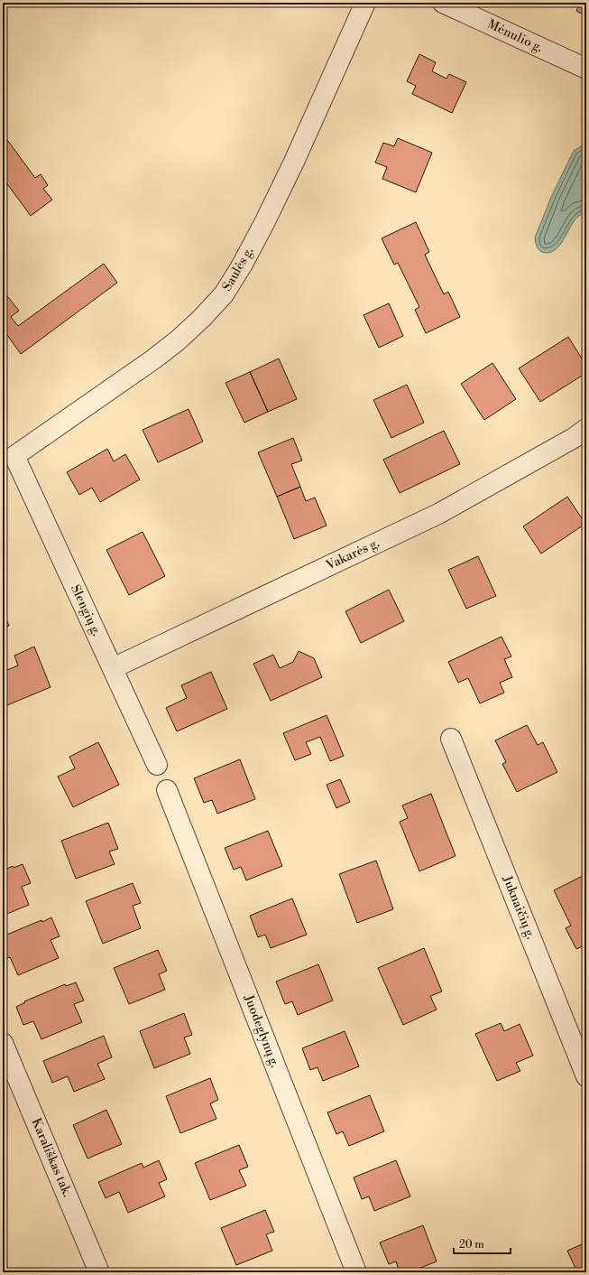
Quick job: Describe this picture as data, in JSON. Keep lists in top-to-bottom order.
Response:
{
  "streets": {
    "street": [
      "Mėnulio g.",
      "Saulės g.",
      "Vakarės g.",
      "Slengių g.",
      "Juknaičių g.",
      "Juodeglynų g.",
      "Karališkas tak."
    ]
  },
  "crossings": [
    ["Saulės g.", "Slengių g."],
    ["Vakarės g.", "Slengių g."]
  ],
  "scale_bar": "20 m"
}
